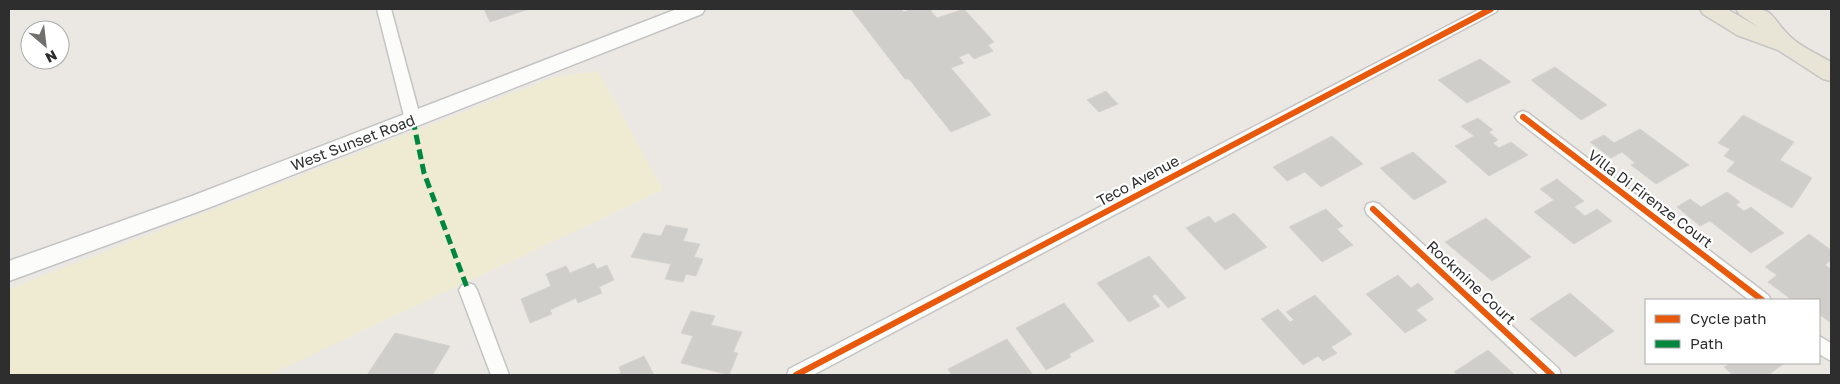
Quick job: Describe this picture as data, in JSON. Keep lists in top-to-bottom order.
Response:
{
  "streets": {
    "main road": ["West Sunset Road"],
    "street": ["Teco Avenue", "Villa Di Firenze Court", "Rockmine Court"]
  },
  "legend": ["Cycle path", "Path"],
  "north": "bottom right"
}
